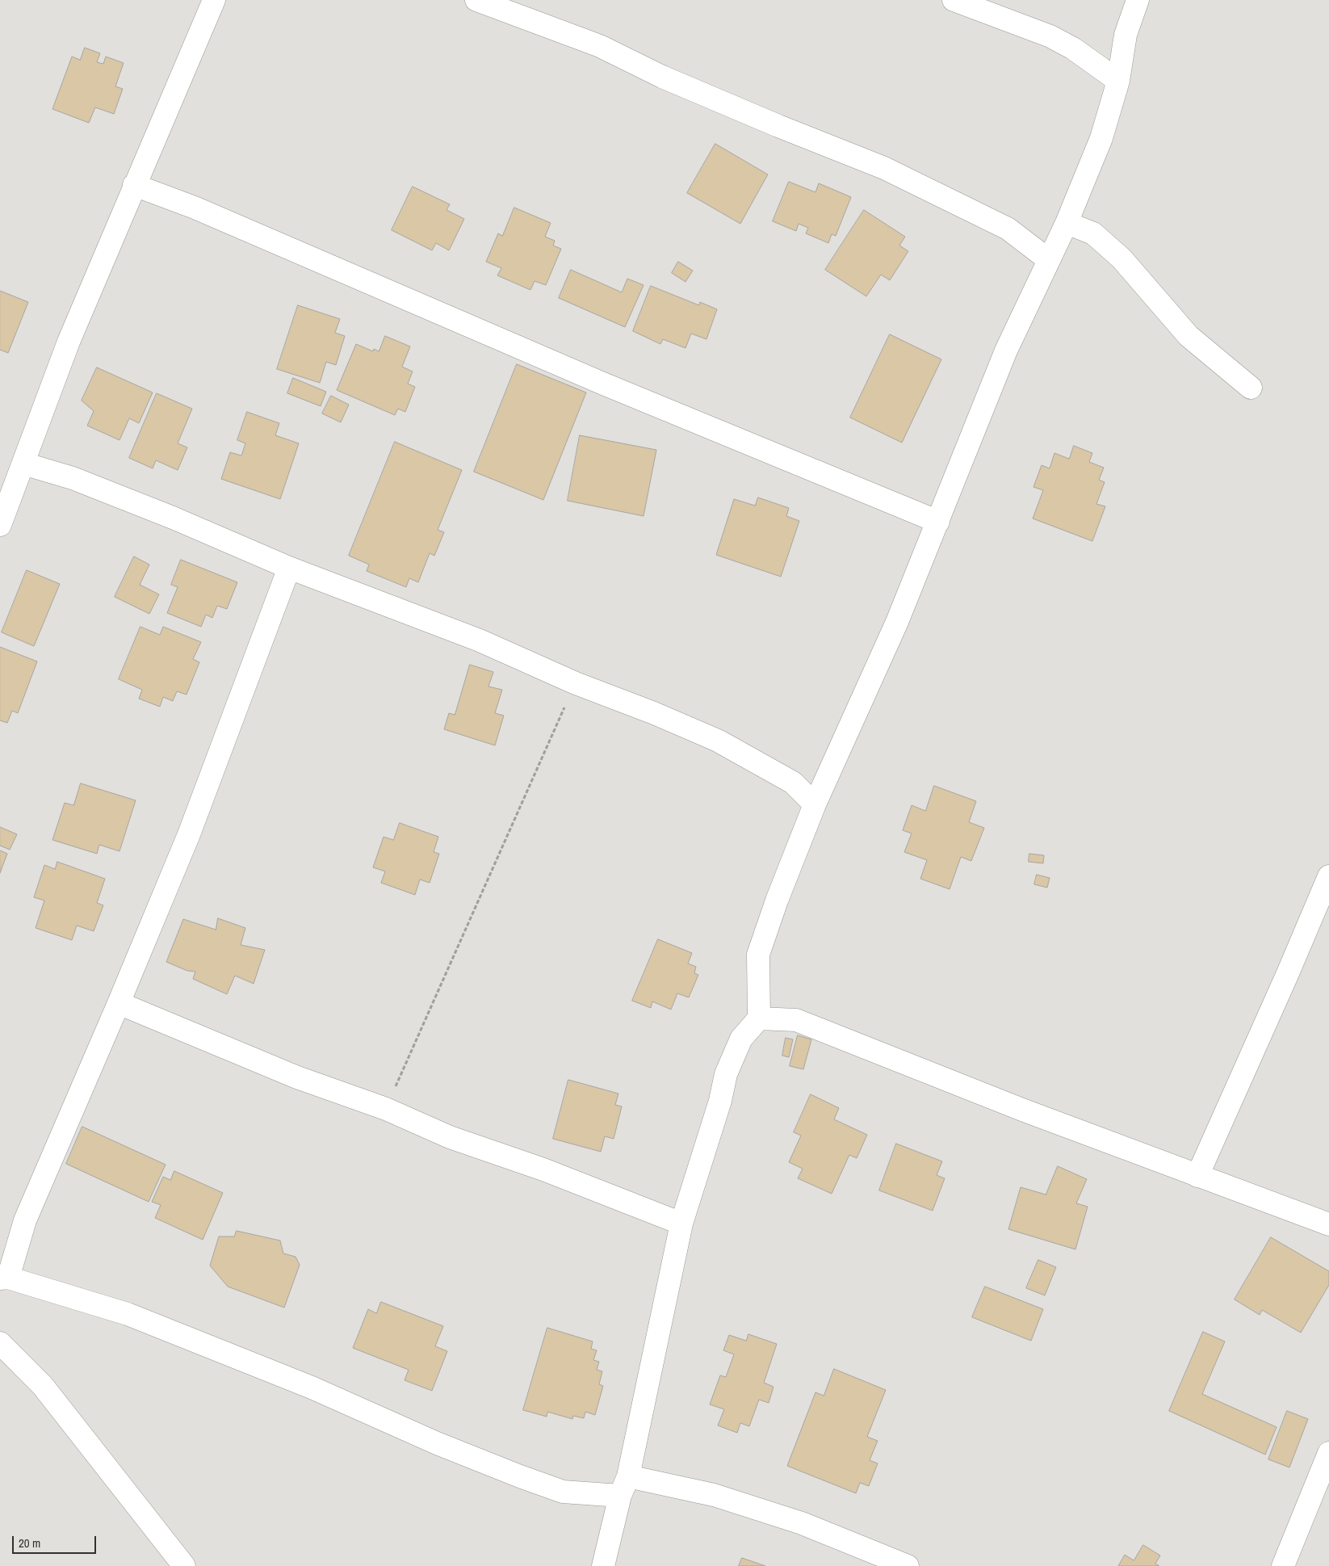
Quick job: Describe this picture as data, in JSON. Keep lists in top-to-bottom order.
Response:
{
  "scale_bar": "20 m"
}
